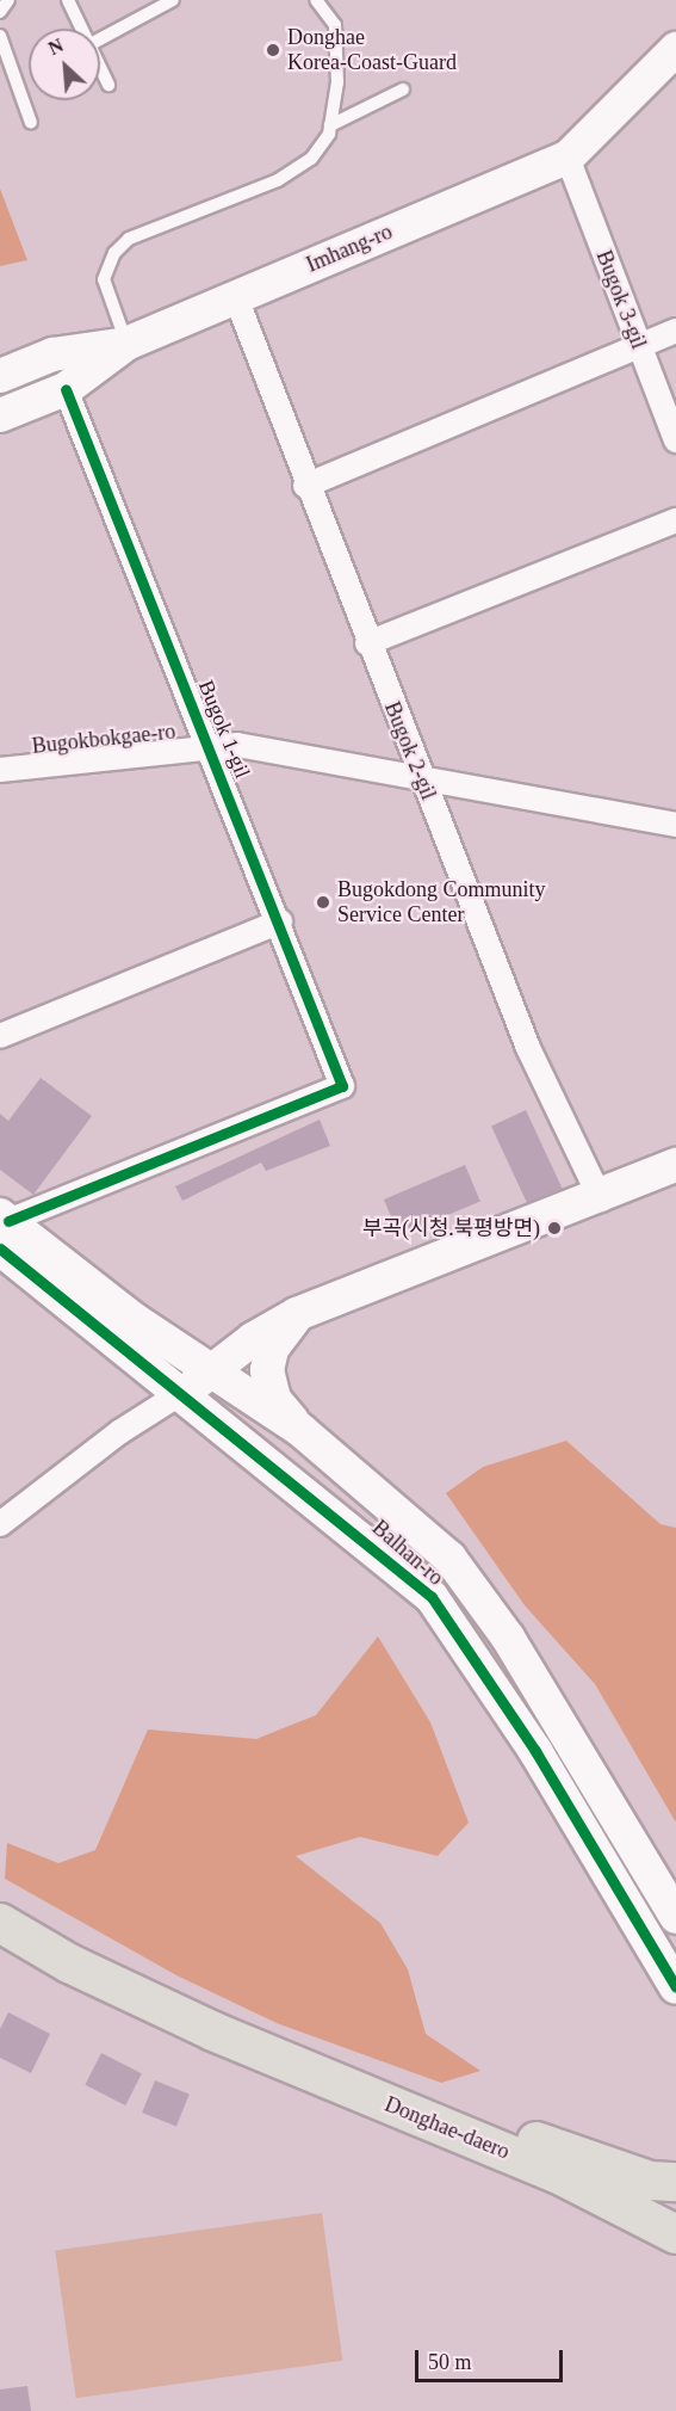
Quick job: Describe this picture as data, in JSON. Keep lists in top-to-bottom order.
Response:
{
  "streets": {
    "main road": ["Donghae-daero"],
    "street": [
      "Imhang-ro",
      "Bugok 3-gil",
      "Bugok 1-gil",
      "Bugokbokgae-ro",
      "Bugok 2-gil",
      "Balhan-ro"
    ]
  },
  "crossings": [
    ["Imhang-ro", "Bugok 3-gil"],
    ["Imhang-ro", "Bugok 1-gil"],
    ["Imhang-ro", "Bugok 2-gil"],
    ["Bugok 1-gil", "Bugokbokgae-ro"],
    ["Bugok 1-gil", "Balhan-ro"],
    ["Bugokbokgae-ro", "Bugok 2-gil"]
  ],
  "places": ["Donghae Korea-Coast-Guard", "Bugokdong Community Service Center", "부곡(시청.북평방면)"],
  "scale_bar": "50 m",
  "north": "top left"
}
